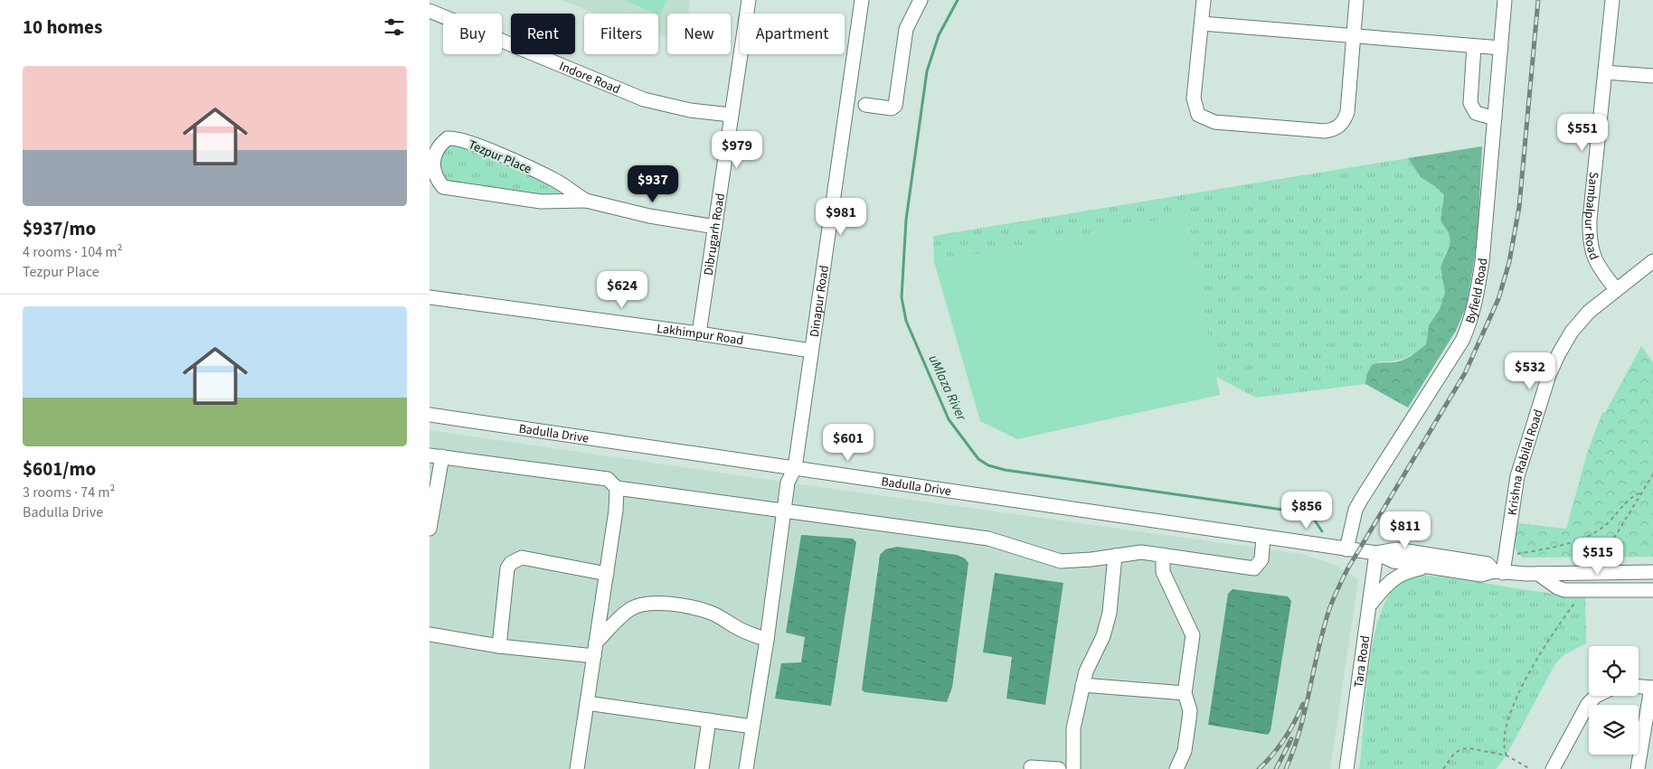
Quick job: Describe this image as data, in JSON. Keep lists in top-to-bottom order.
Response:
{
  "streets": {
    "street": [
      "Indore Road",
      "Tezpur Place",
      "Sambalpur Road",
      "Dibrugarh Road",
      "Byfield Road",
      "Dinapur Road",
      "Lakhimpur Road",
      "Badulla Drive",
      "Krishna Rabilal Road",
      "Tara Road"
    ]
  },
  "crossings": [
    ["Indore Road", "Dibrugarh Road"],
    ["Tezpur Place", "Dibrugarh Road"],
    ["Sambalpur Road", "Krishna Rabilal Road"],
    ["Dibrugarh Road", "Lakhimpur Road"],
    ["Byfield Road", "Badulla Drive"],
    ["Dinapur Road", "Lakhimpur Road"],
    ["Dinapur Road", "Badulla Drive"],
    ["Badulla Drive", "Tara Road"]
  ],
  "water": ["uMlaza River"],
  "page": {
    "heading": "10 homes",
    "chip": [
      "Buy",
      "Rent",
      "Filters",
      "New",
      "Apartment"
    ],
    "list": [
      {
        "name": "$937/mo",
        "note": "4 rooms · 104 m² · Tezpur Place"
      },
      {
        "name": "$601/mo",
        "note": "3 rooms · 74 m² · Badulla Drive"
      }
    ],
    "price": [
      "$551",
      "$979",
      "$937",
      "$981",
      "$624",
      "$532",
      "$601",
      "$856",
      "$811",
      "$515"
    ]
  }
}
